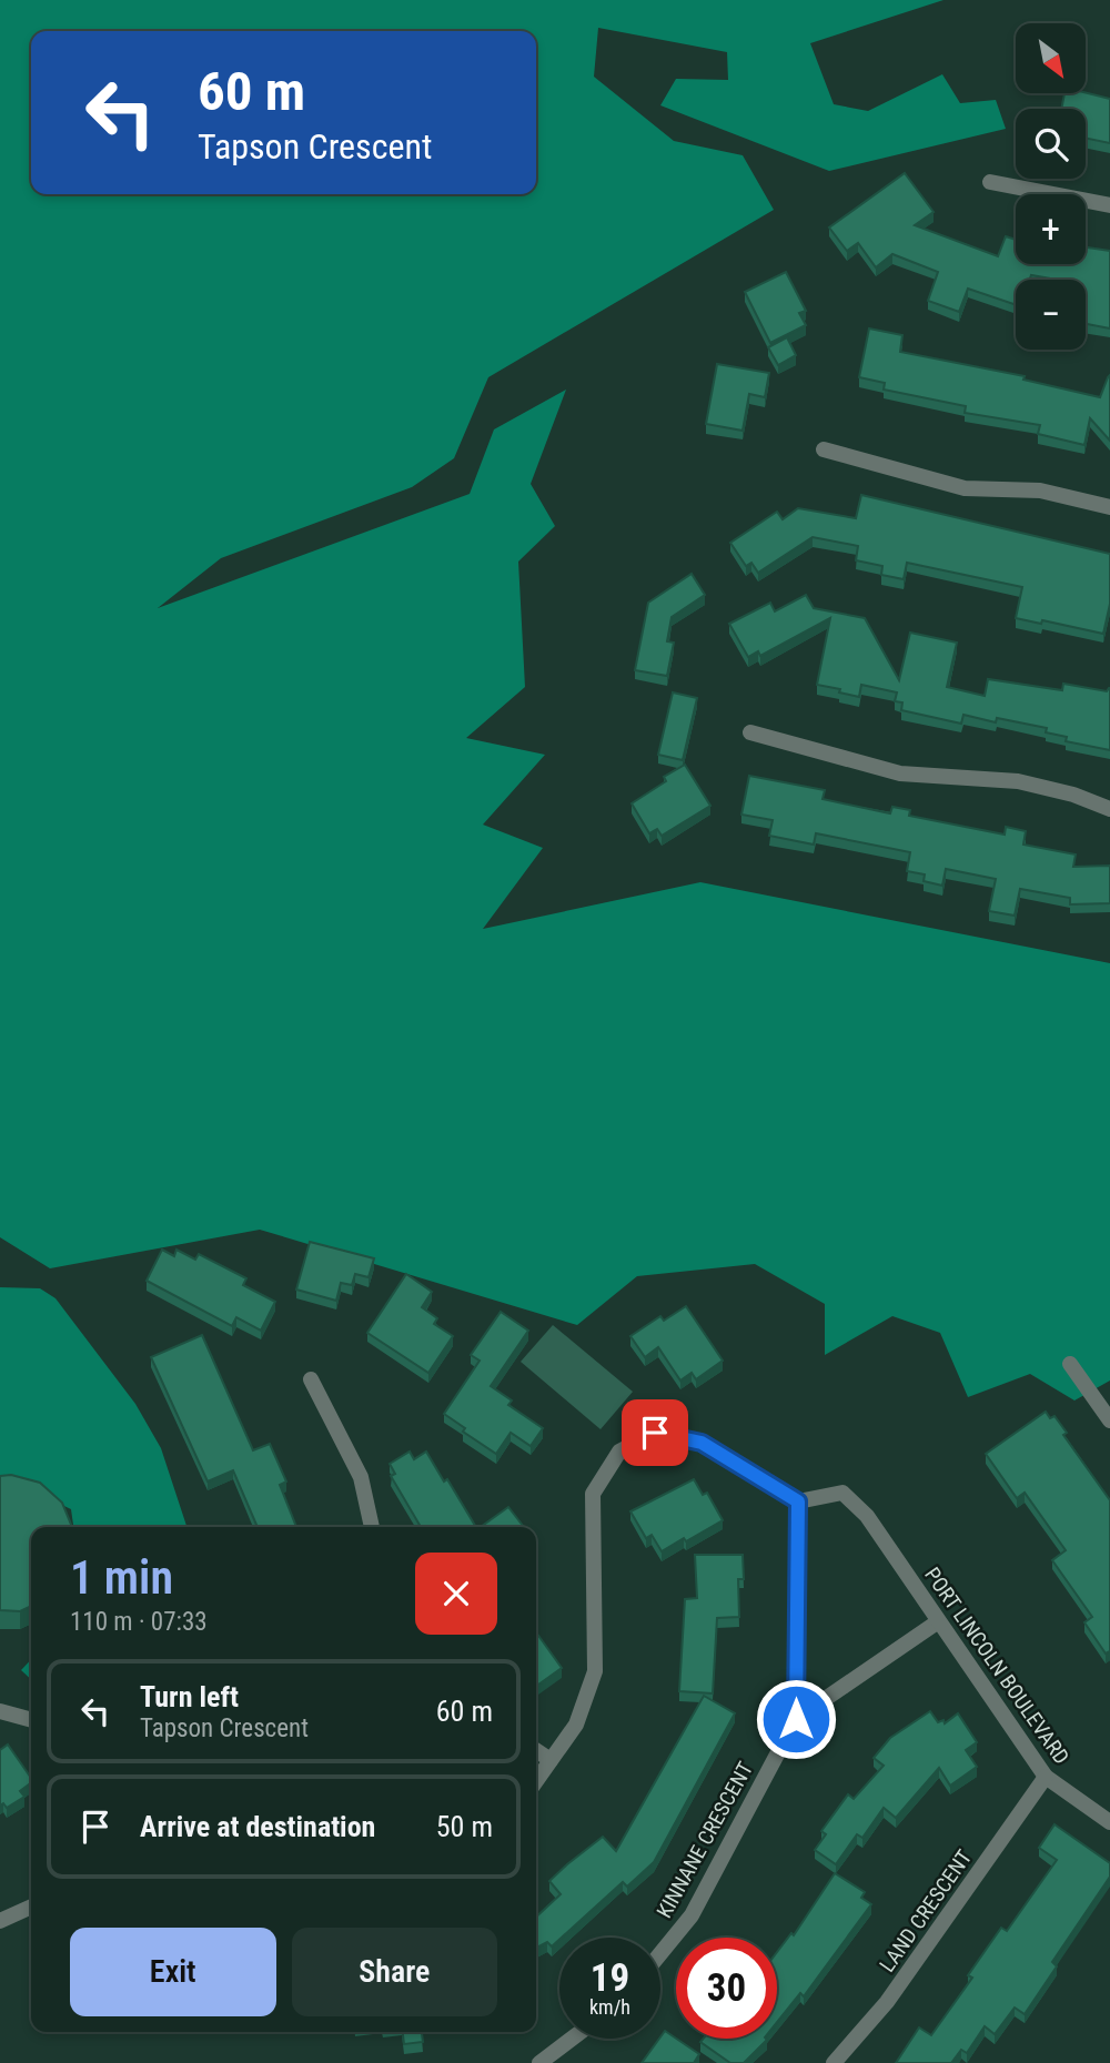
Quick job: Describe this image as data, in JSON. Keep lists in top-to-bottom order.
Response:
{
  "streets": {
    "street": ["PORT LINCOLN BOULEVARD", "KINNANE CRESCENT", "LAND CRESCENT"]
  },
  "crossings": [
    ["PORT LINCOLN BOULEVARD", "KINNANE CRESCENT"],
    ["PORT LINCOLN BOULEVARD", "LAND CRESCENT"]
  ],
  "north": "bottom right",
  "page": {
    "map_buttons": ["+", "−"],
    "turn": ["60 m", "Tapson Crescent"],
    "heading": ["1 min", "110 m · 07:33"],
    "list": [
      {
        "name": "Turn left",
        "note": "Tapson Crescent",
        "value": "60 m"
      },
      {
        "name": "Arrive at destination",
        "value": "50 m"
      }
    ],
    "buttons": ["Exit", "Share"],
    "speed": "19 km/h",
    "limit": "30"
  }
}
